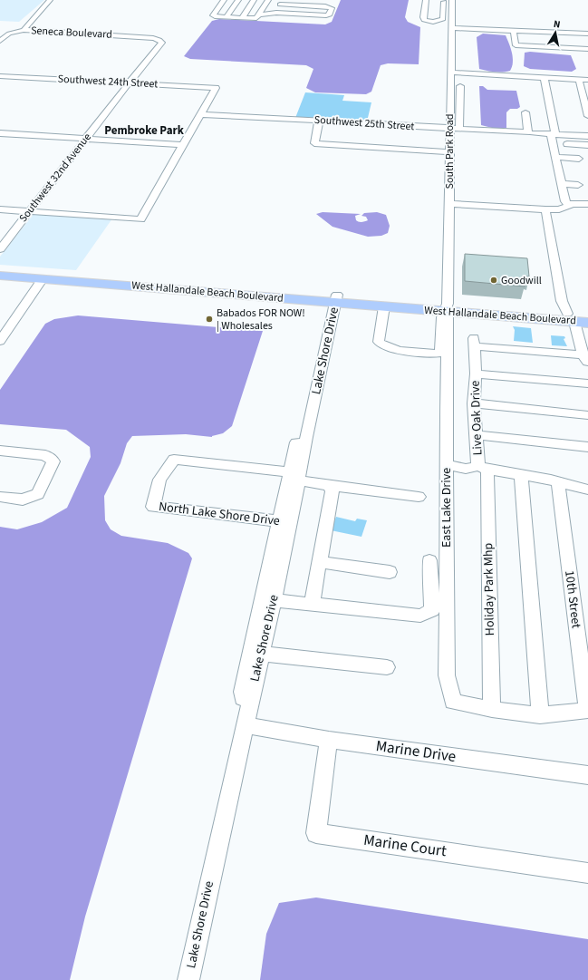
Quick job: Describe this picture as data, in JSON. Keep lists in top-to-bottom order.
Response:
{
  "streets": {
    "main road": ["West Hallandale Beach Boulevard"],
    "street": [
      "Seneca Boulevard",
      "Southwest 24th Street",
      "Southwest 25th Street",
      "South Park Road",
      "Southwest 32nd Avenue",
      "Lake Shore Drive",
      "Live Oak Drive",
      "East Lake Drive",
      "North Lake Shore Drive",
      "Holiday Park Mhp",
      "10th Street",
      "Marine Drive",
      "Marine Court"
    ]
  },
  "crossings": [
    ["Seneca Boulevard", "Southwest 32nd Avenue"],
    ["Southwest 24th Street", "Southwest 25th Street"],
    ["Southwest 24th Street", "Southwest 32nd Avenue"],
    ["Southwest 25th Street", "South Park Road"],
    ["South Park Road", "West Hallandale Beach Boulevard"],
    ["South Park Road", "East Lake Drive"],
    ["West Hallandale Beach Boulevard", "Lake Shore Drive"],
    ["West Hallandale Beach Boulevard", "East Lake Drive"],
    ["Lake Shore Drive", "North Lake Shore Drive"],
    ["Lake Shore Drive", "Marine Drive"],
    ["Live Oak Drive", "Holiday Park Mhp"],
    ["Live Oak Drive", "10th Street"],
    ["East Lake Drive", "10th Street"],
    ["Holiday Park Mhp", "10th Street"],
    ["Marine Drive", "Marine Court"]
  ],
  "districts": ["Pembroke Park"],
  "places": ["Goodwill", "Babados FOR NOW! | Wholesales"],
  "north": "top"
}
